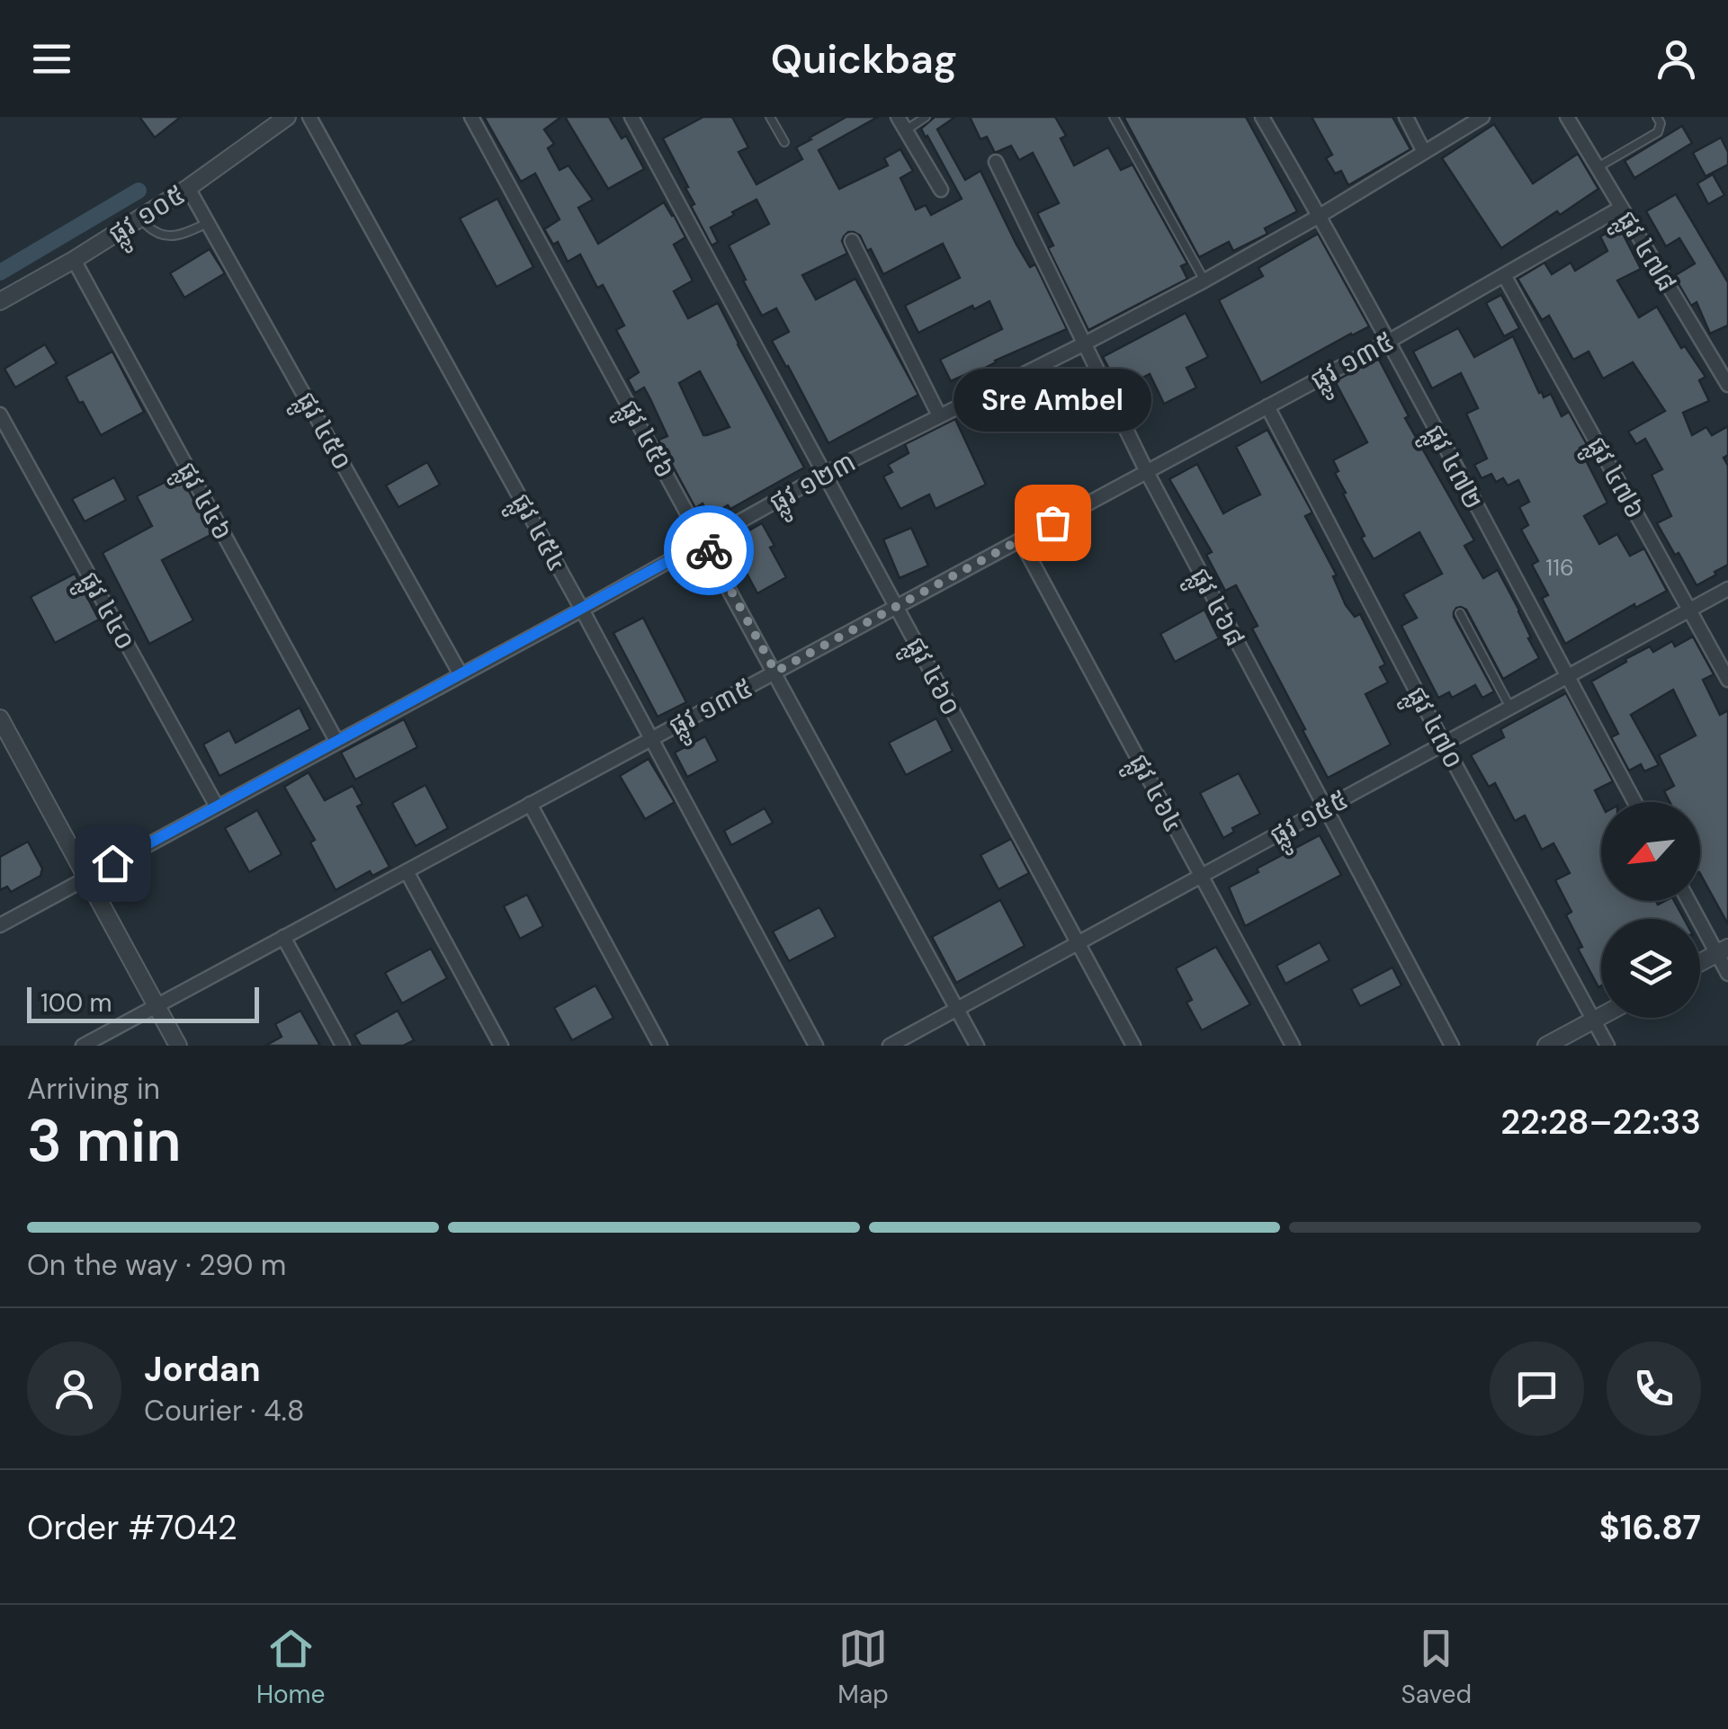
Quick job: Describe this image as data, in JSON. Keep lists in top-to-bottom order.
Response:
{
  "streets": {
    "street": [
      "ផ្លូវ ១០៥",
      "ផ្លូវ ៤៧៨",
      "ផ្លូវ ១៣៥",
      "ផ្លូវ ៤៥០",
      "ផ្លូវ ៤៥៦",
      "ផ្លូវ ៤៧២",
      "ផ្លូវ ៤៧៦",
      "ផ្លូវ ១២៣",
      "ផ្លូវ ៤៤៦",
      "ផ្លូវ ៤៥៤",
      "ផ្លូវ ៤៦៨",
      "ផ្លូវ ៤៤០",
      "ផ្លូវ ៤៦០",
      "ផ្លូវ ៤៧០",
      "ផ្លូវ ៤៦៤",
      "ផ្លូវ ១៥៥"
    ]
  },
  "crossings": [
    ["ផ្លូវ ១០៥", "ផ្លូវ ៤៥០"],
    ["ផ្លូវ ១០៥", "ផ្លូវ ៤៤៦"],
    ["ផ្លូវ ៤៧៨", "ផ្លូវ ១៣៥"],
    ["ផ្លូវ ១៣៥", "ផ្លូវ ៤៥៦"],
    ["ផ្លូវ ១៣៥", "ផ្លូវ ៤៧២"],
    ["ផ្លូវ ១៣៥", "ផ្លូវ ៤៧៦"],
    ["ផ្លូវ ១៣៥", "ផ្លូវ ៤៥៤"],
    ["ផ្លូវ ១៣៥", "ផ្លូវ ៤៦៨"],
    ["ផ្លូវ ១៣៥", "ផ្លូវ ៤៦០"],
    ["ផ្លូវ ១៣៥", "ផ្លូវ ៤៧០"],
    ["ផ្លូវ ១៣៥", "ផ្លូវ ៤៦៤"],
    ["ផ្លូវ ៤៥០", "ផ្លូវ ១២៣"],
    ["ផ្លូវ ៤៥៦", "ផ្លូវ ១២៣"],
    ["ផ្លូវ ៤៥៦", "ផ្លូវ ១៥៥"],
    ["ផ្លូវ ៤៧២", "ផ្លូវ ១២៣"],
    ["ផ្លូវ ៤៧២", "ផ្លូវ ១៥៥"],
    ["ផ្លូវ ៤៧៦", "ផ្លូវ ១៥៥"],
    ["ផ្លូវ ១២៣", "ផ្លូវ ៤៤៦"],
    ["ផ្លូវ ១២៣", "ផ្លូវ ៤៥៤"],
    ["ផ្លូវ ១២៣", "ផ្លូវ ៤៦៨"],
    ["ផ្លូវ ១២៣", "ផ្លូវ ៤៤០"],
    ["ផ្លូវ ១២៣", "ផ្លូវ ៤៦០"],
    ["ផ្លូវ ៤៦៨", "ផ្លូវ ១៥៥"],
    ["ផ្លូវ ៤៦០", "ផ្លូវ ១៥៥"],
    ["ផ្លូវ ៤៧០", "ផ្លូវ ១៥៥"],
    ["ផ្លូវ ៤៦៤", "ផ្លូវ ១៥៥"]
  ],
  "places": ["Sre Ambel"],
  "house_numbers": ["116"],
  "scale_bar": "100 m",
  "north": "bottom left",
  "page": {
    "header": "Quickbag",
    "bubble": "Sre Ambel",
    "scale": "100 m",
    "heading": ["3 min", "Arriving in", "22:28–22:33"],
    "panel": [
      "Jordan",
      "Courier · 4.8",
      "Order #7042",
      "$16.87"
    ],
    "bar": "On the way · 290 m",
    "tabs": ["Home", "Map", "Saved"]
  }
}
